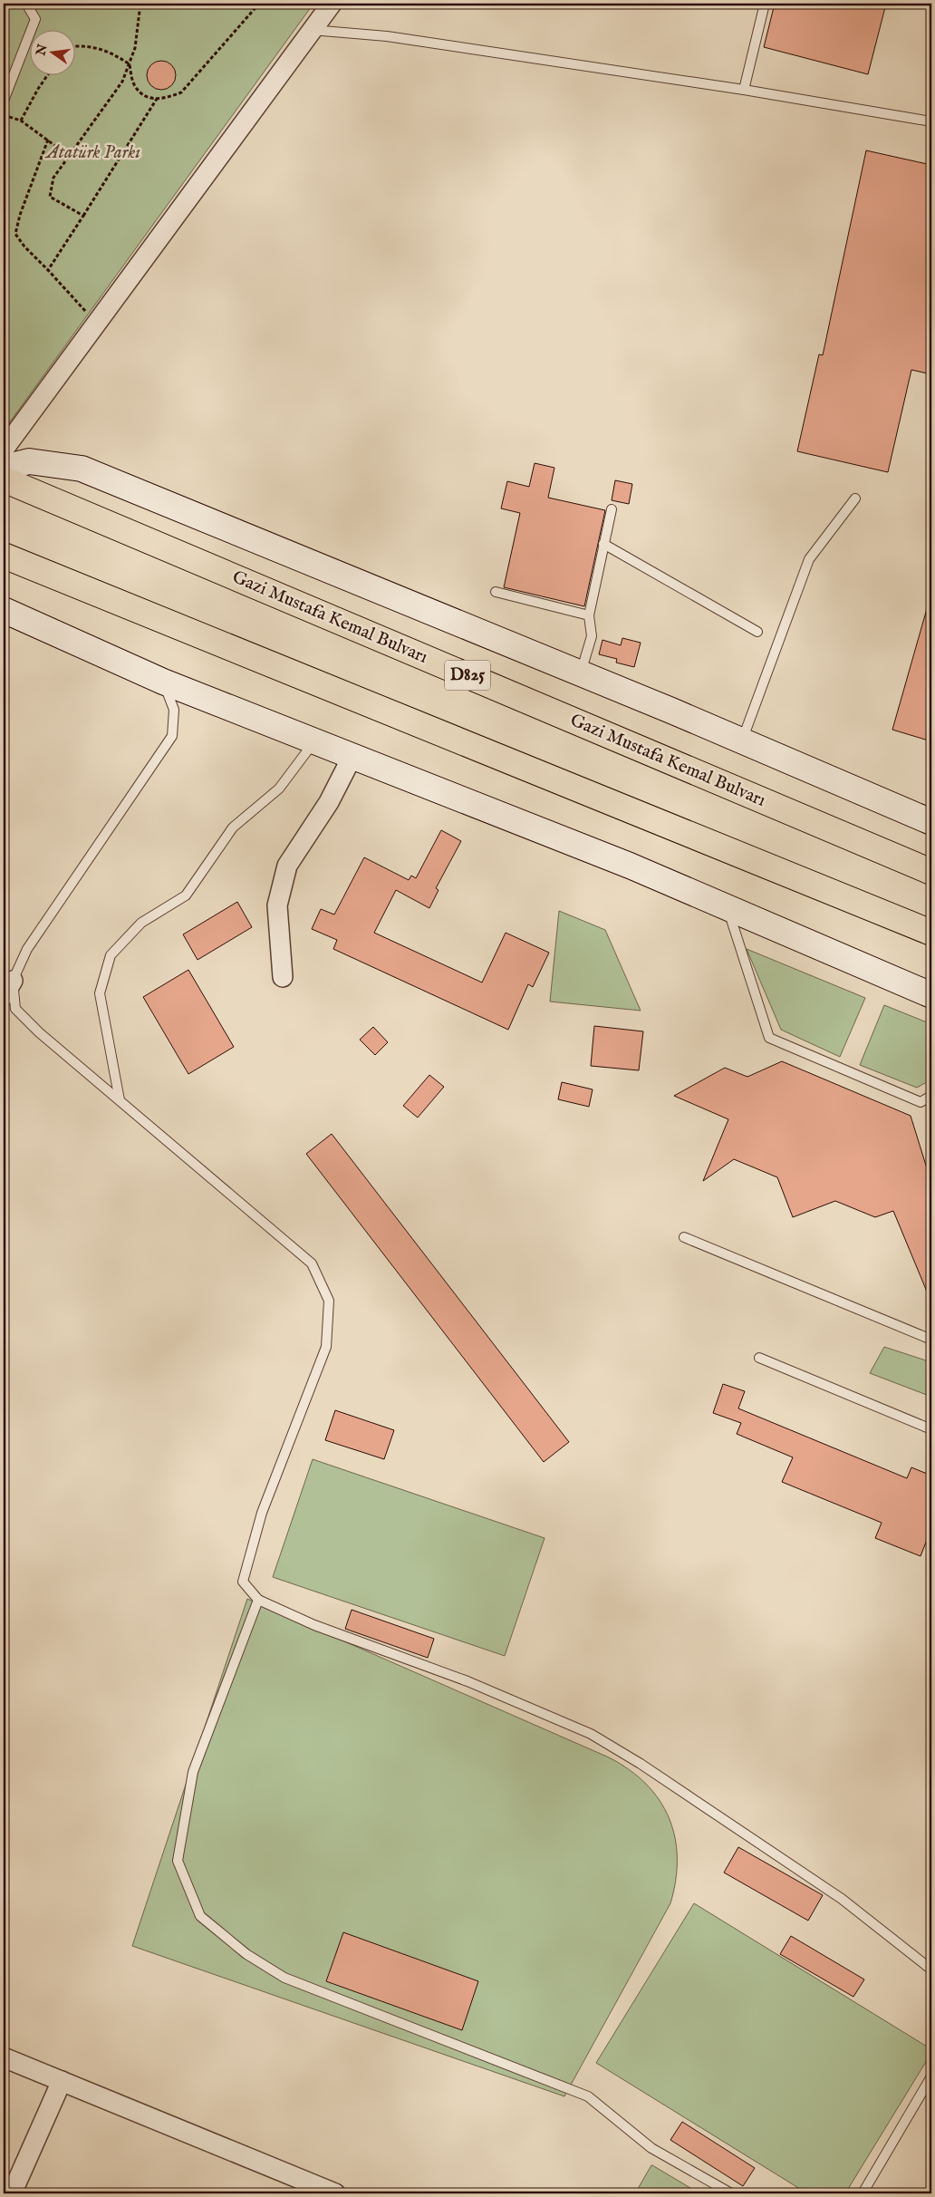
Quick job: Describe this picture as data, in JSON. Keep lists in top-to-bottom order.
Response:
{
  "streets": {
    "highway": ["Gazi Mustafa Kemal Bulvarı", "D825"]
  },
  "parks": ["Atatürk Parkı"],
  "north": "left"
}
